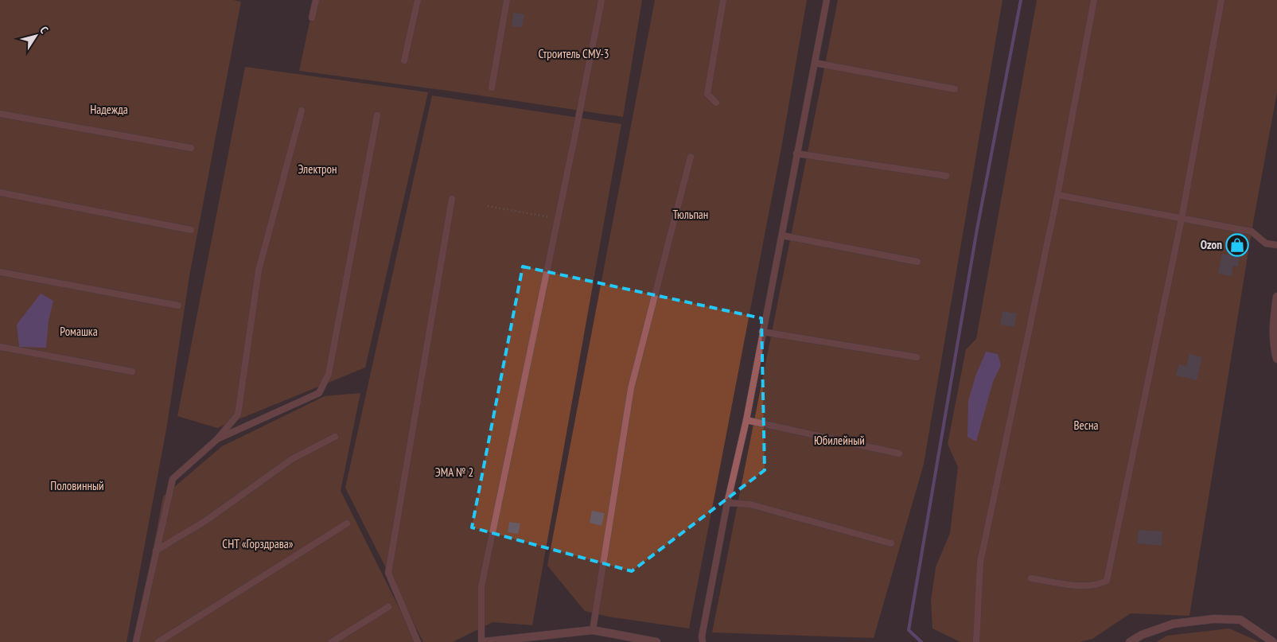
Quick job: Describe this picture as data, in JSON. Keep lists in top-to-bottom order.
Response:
{
  "parks": [
    "Строитель СМУ-3",
    "Надежда",
    "Электрон",
    "Тюльпан",
    "Ромашка",
    "Весна",
    "Юбилейный",
    "ЭМА № 2",
    "Половинный",
    "СНТ «Горздрава»"
  ],
  "places": {
    "shop": ["Ozon"]
  },
  "north": "top right"
}
